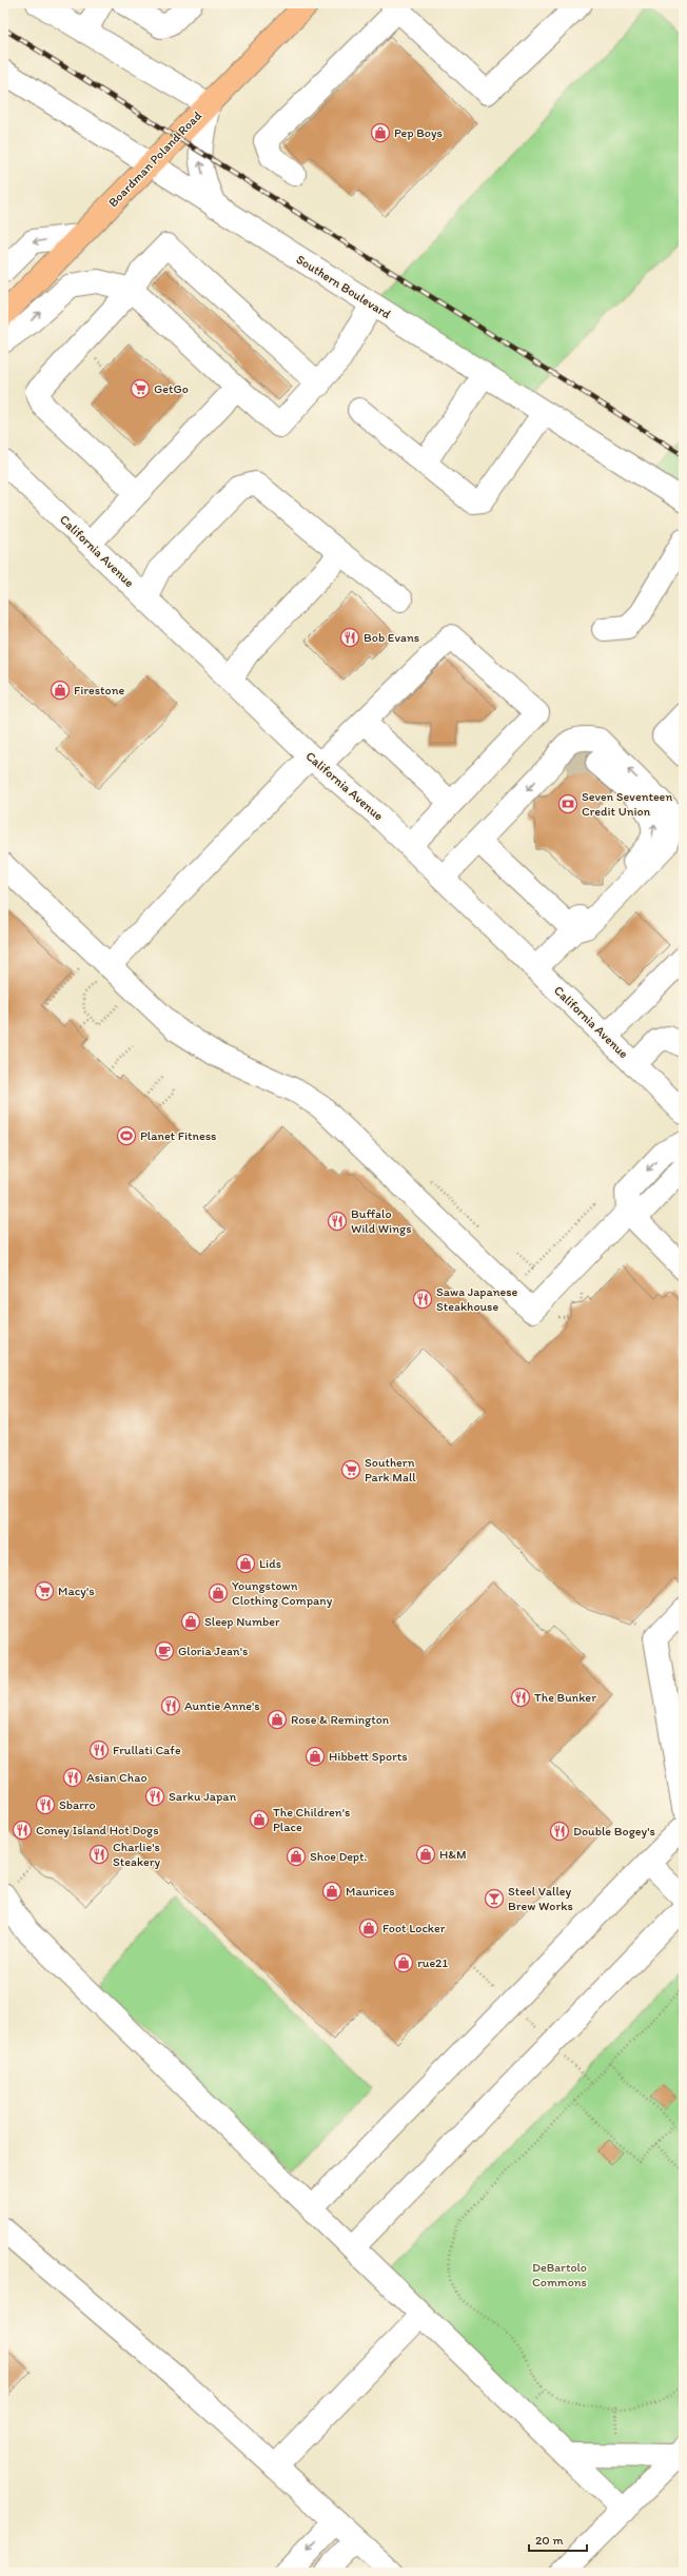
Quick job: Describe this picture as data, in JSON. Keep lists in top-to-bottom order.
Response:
{
  "streets": {
    "main road": ["Boardman Poland Road"],
    "street": ["Southern Boulevard", "California Avenue"]
  },
  "crossings": [
    ["Boardman Poland Road", "Southern Boulevard"]
  ],
  "parks": ["DeBartolo Commons"],
  "places": {
    "shop": [
      "Pep Boys",
      "Firestone",
      "Lids",
      "Youngstown Clothing Company",
      "Sleep Number",
      "Rose & Remington",
      "Hibbett Sports",
      "The Children's Place",
      "H&M",
      "Shoe Dept.",
      "Maurices",
      "Foot Locker",
      "rue21"
    ],
    "supermarket": ["GetGo", "Southern Park Mall", "Macy's"],
    "restaurant": [
      "Bob Evans",
      "Buffalo Wild Wings",
      "Sawa Japanese Steakhouse",
      "The Bunker",
      "Auntie Anne's",
      "Frullati Cafe",
      "Asian Chao",
      "Sarku Japan",
      "Sbarro",
      "Coney Island Hot Dogs",
      "Double Bogey's",
      "Charlie's Steakery"
    ],
    "bank": ["Seven Seventeen Credit Union"],
    "sports": ["Planet Fitness"],
    "cafe": ["Gloria Jean's"],
    "bar": ["Steel Valley Brew Works"]
  },
  "scale_bar": "20 m"
}
